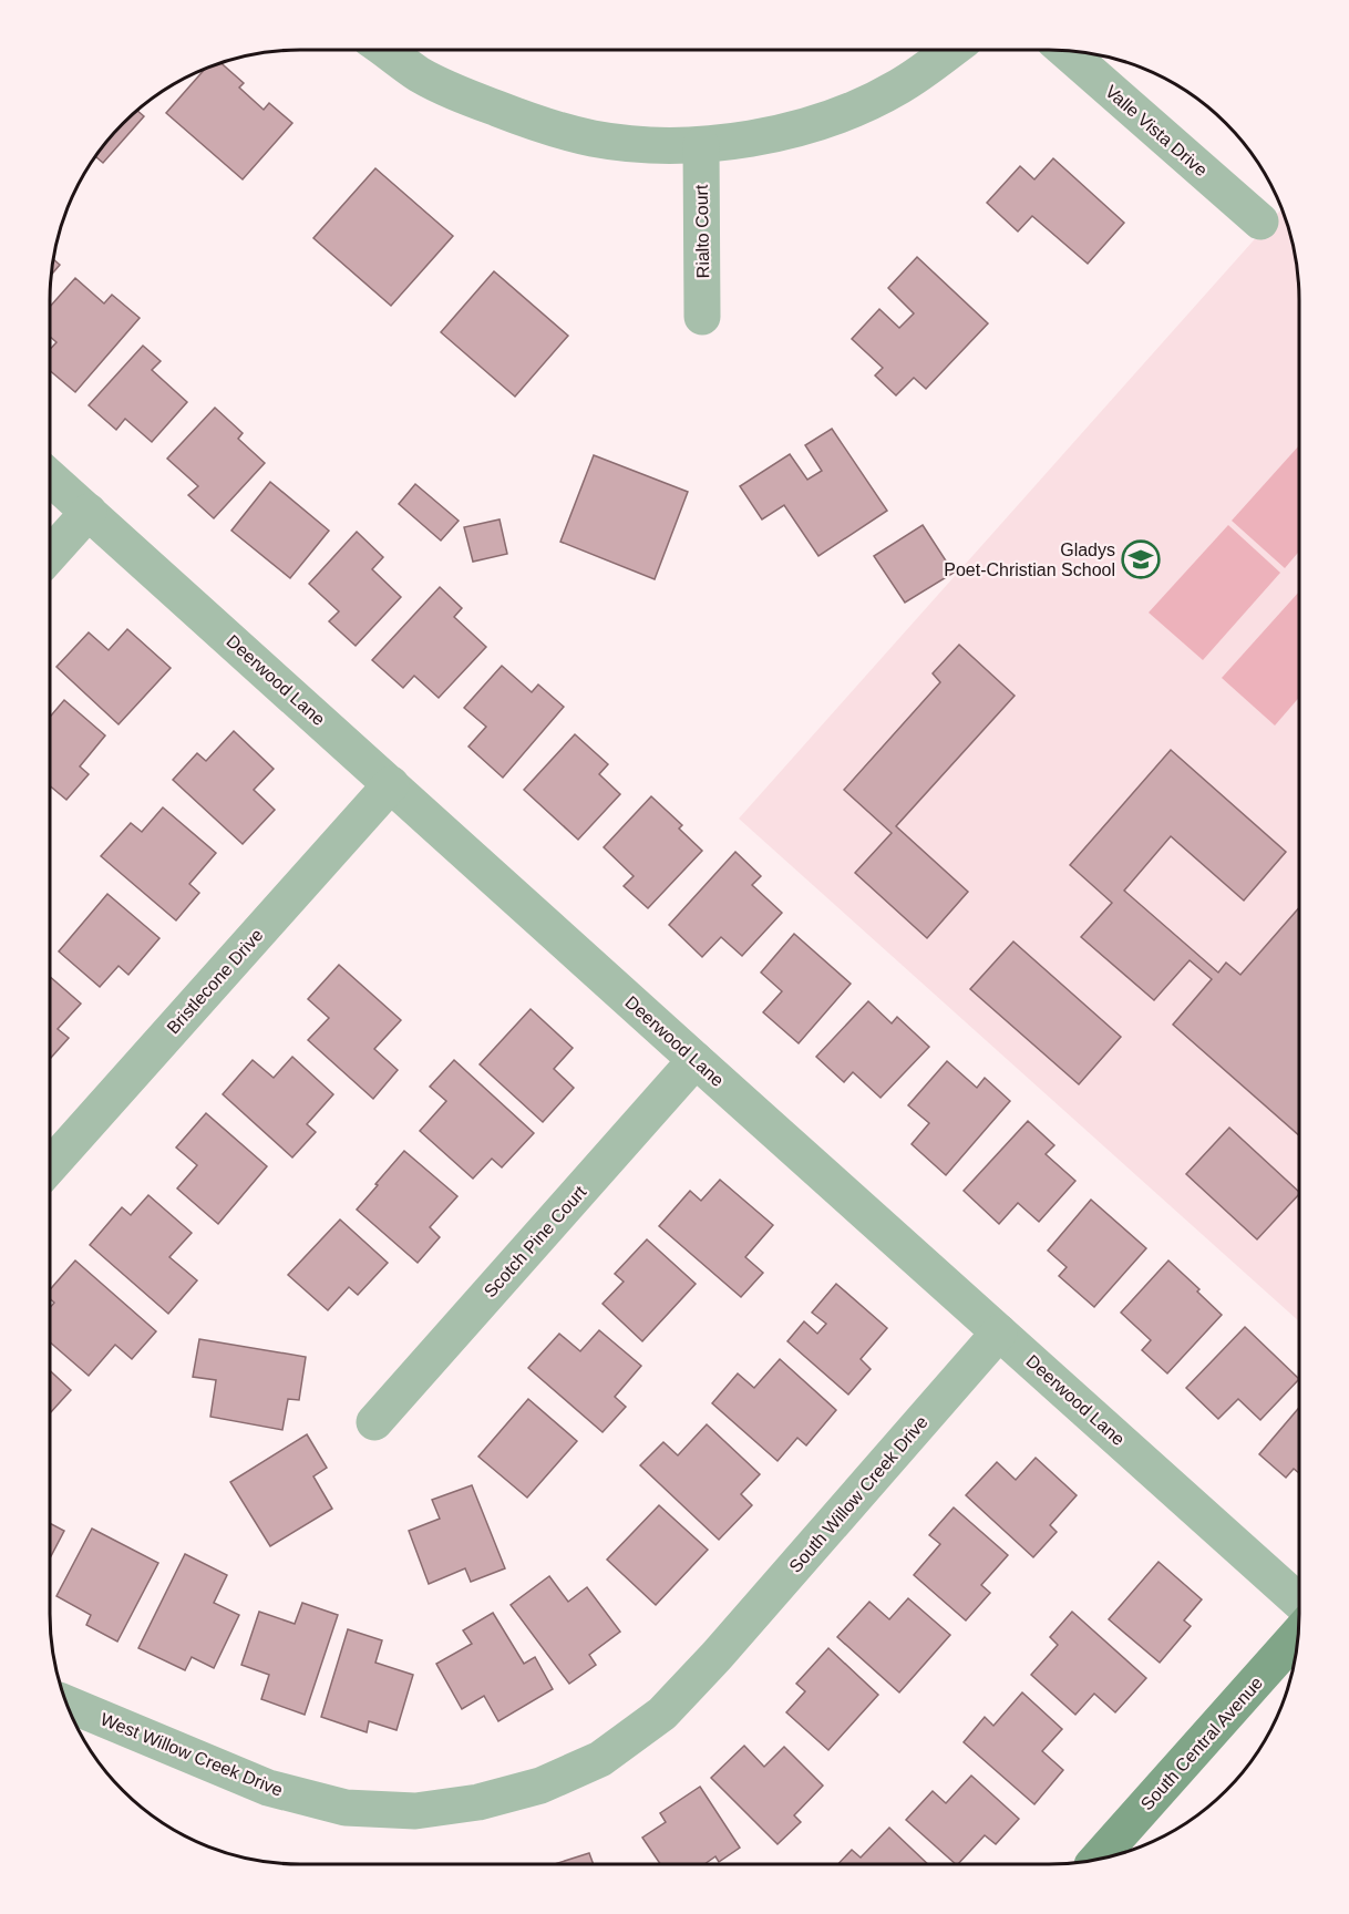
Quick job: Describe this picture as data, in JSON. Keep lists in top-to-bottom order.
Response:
{
  "streets": {
    "street": [
      "Valle Vista Drive",
      "Rialto Court",
      "Deerwood Lane",
      "Bristlecone Drive",
      "Scotch Pine Court",
      "South Willow Creek Drive",
      "South Central Avenue",
      "West Willow Creek Drive"
    ]
  },
  "crossings": [
    ["Deerwood Lane", "Bristlecone Drive"],
    ["Deerwood Lane", "Scotch Pine Court"],
    ["Deerwood Lane", "South Willow Creek Drive"],
    ["South Willow Creek Drive", "West Willow Creek Drive"]
  ],
  "places": {
    "school or university": ["Gladys Poet-Christian School"]
  }
}
